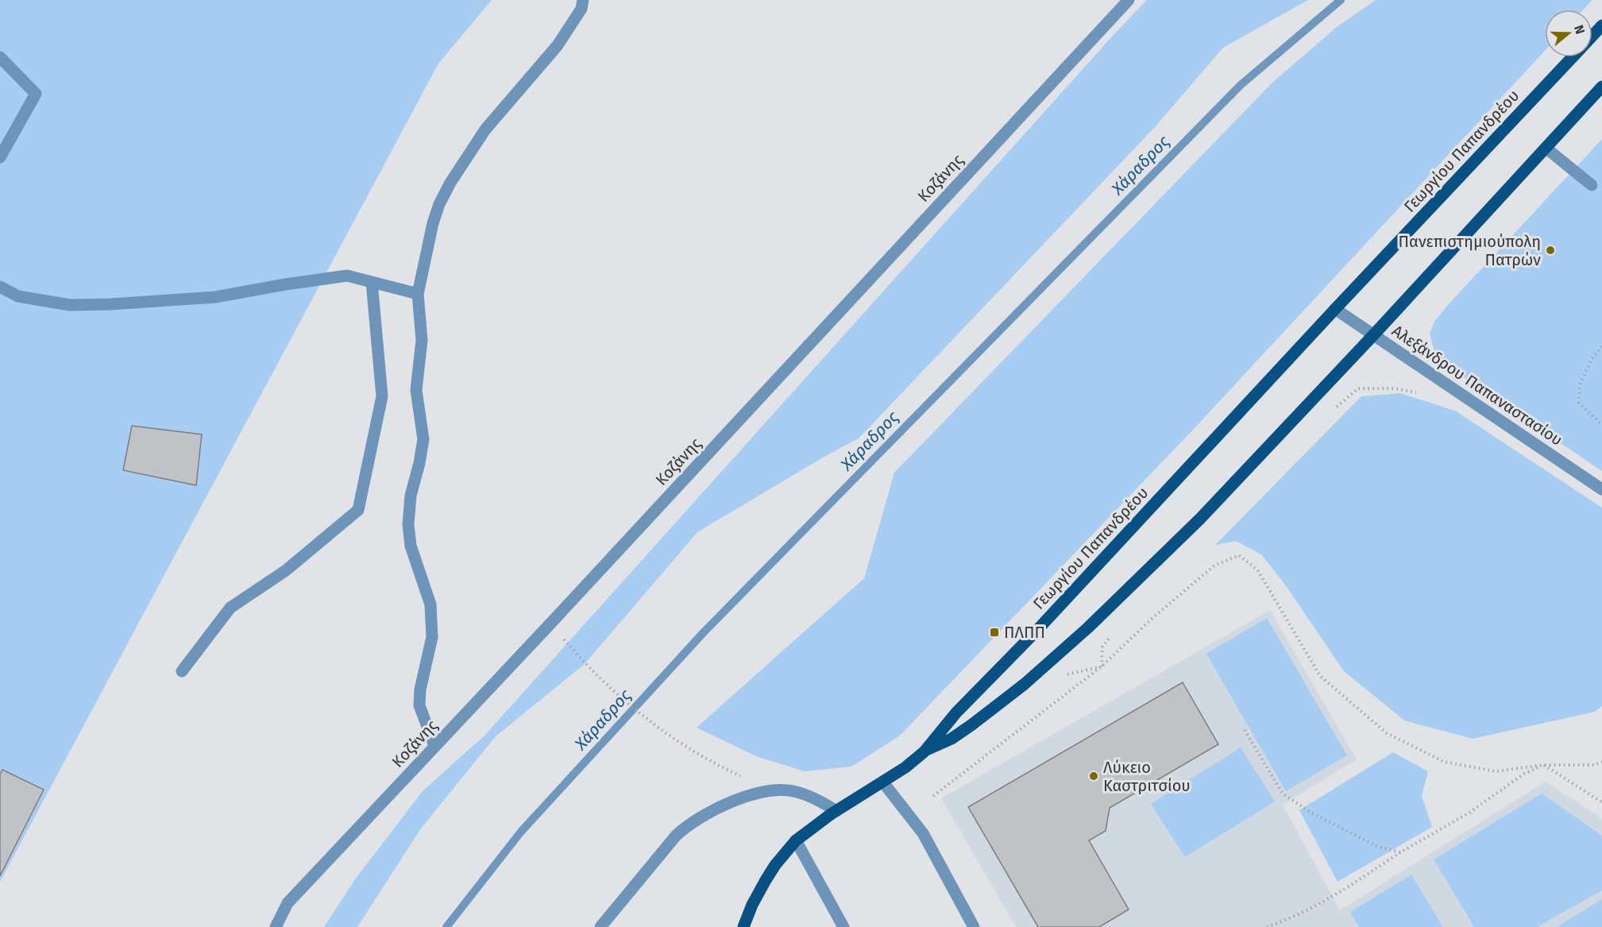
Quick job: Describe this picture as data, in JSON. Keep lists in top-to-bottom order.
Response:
{
  "streets": {
    "main road": ["Γεωργίου Παπανδρέου"],
    "street": ["Κοζάνης", "Αλεξάνδρου Παπαναστασίου"]
  },
  "crossings": [
    ["Γεωργίου Παπανδρέου", "Αλεξάνδρου Παπαναστασίου"]
  ],
  "water": ["Χάραδρος"],
  "places": {
    "other": ["Πανεπιστημιούπολη Πατρών", "Λύκειο Καστριτσίου"],
    "transit": ["ΠΛΠΠ"]
  },
  "north": "right"
}
